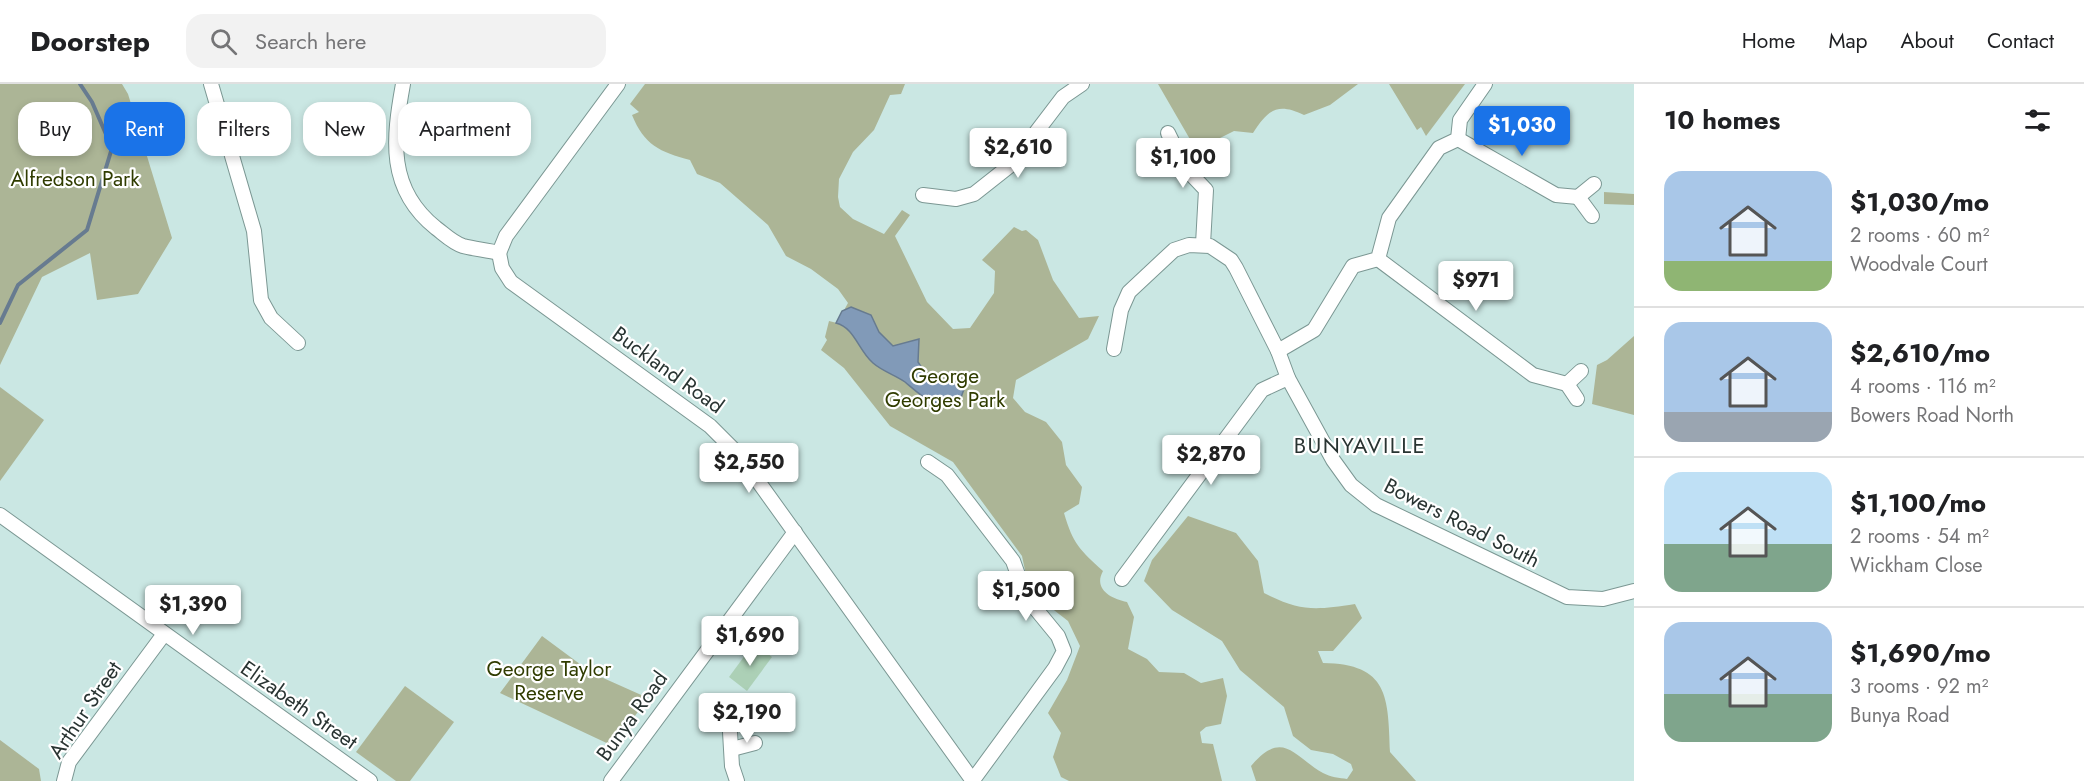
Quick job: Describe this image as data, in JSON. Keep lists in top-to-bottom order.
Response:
{
  "streets": {
    "street": [
      "Buckland Road",
      "Bowers Road South",
      "Elizabeth Street",
      "Arthur Street",
      "Bunya Road"
    ]
  },
  "crossings": [
    ["Buckland Road", "Bunya Road"],
    ["Elizabeth Street", "Arthur Street"]
  ],
  "districts": ["BUNYAVILLE"],
  "parks": ["Alfredson Park", "George Georges Park", "George Taylor Reserve"],
  "page": {
    "header": "Doorstep",
    "search": "Search here",
    "nav": [
      "Home",
      "Map",
      "About",
      "Contact"
    ],
    "heading": "10 homes",
    "chip": [
      "Buy",
      "Rent",
      "Filters",
      "New",
      "Apartment"
    ],
    "price": [
      "$1,030",
      "$2,610",
      "$1,100",
      "$971",
      "$2,870",
      "$2,550",
      "$1,500",
      "$1,390",
      "$1,690",
      "$2,190"
    ],
    "list": [
      {
        "name": "$1,030/mo",
        "note": "2 rooms · 60 m² · Woodvale Court"
      },
      {
        "name": "$2,610/mo",
        "note": "4 rooms · 116 m² · Bowers Road North"
      },
      {
        "name": "$1,100/mo",
        "note": "2 rooms · 54 m² · Wickham Close"
      },
      {
        "name": "$1,690/mo",
        "note": "3 rooms · 92 m² · Bunya Road"
      }
    ]
  }
}
